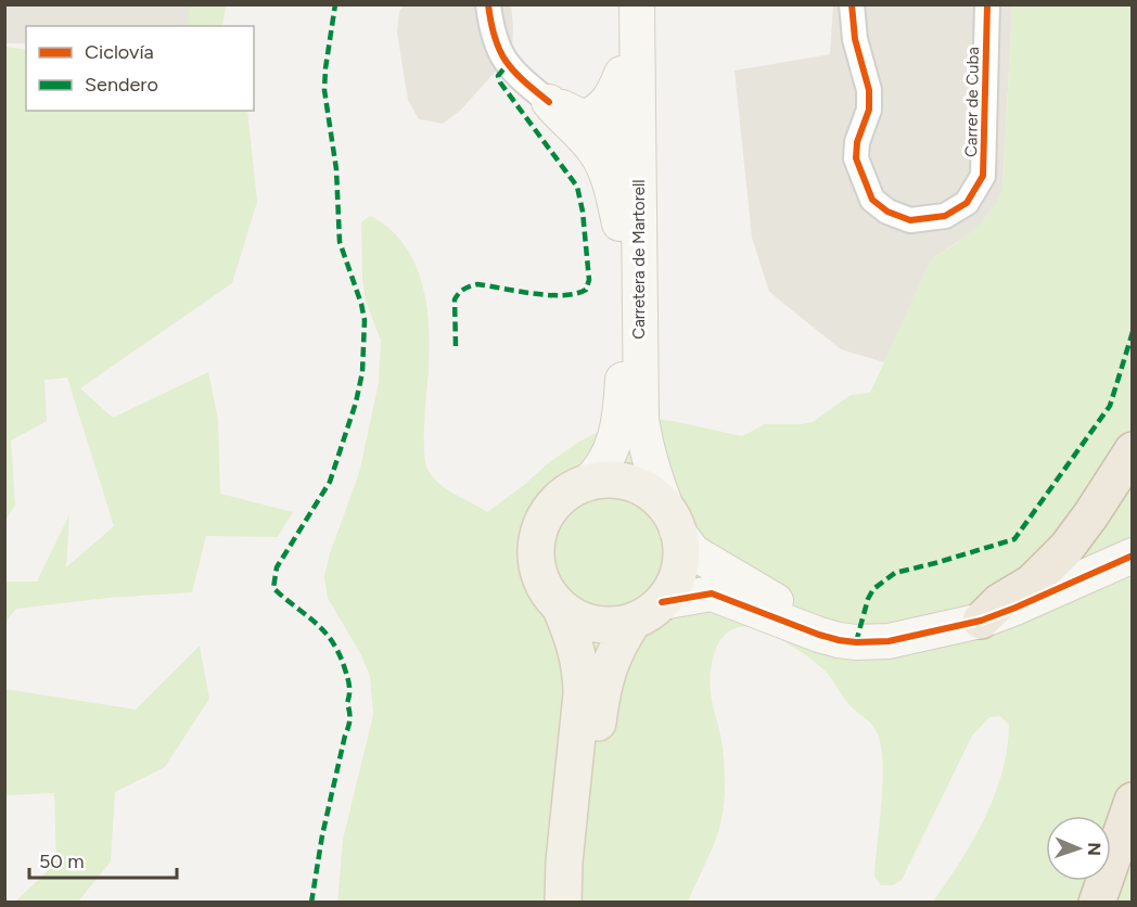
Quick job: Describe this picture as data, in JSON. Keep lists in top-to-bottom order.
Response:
{
  "streets": {
    "main road": ["Carretera de Martorell"],
    "street": ["Carrer de Cuba"]
  },
  "legend": ["Ciclovía", "Sendero"],
  "scale_bar": "50 m",
  "north": "right"
}
